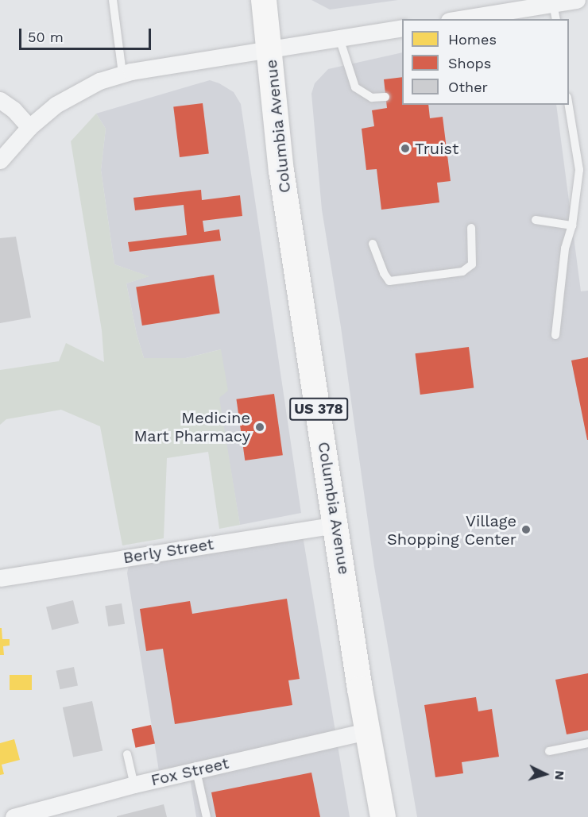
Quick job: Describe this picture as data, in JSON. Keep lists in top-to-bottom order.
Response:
{
  "streets": {
    "main road": ["Columbia Avenue", "US 378"],
    "street": ["Berly Street", "Fox Street"]
  },
  "crossings": [
    ["Columbia Avenue", "Berly Street"],
    ["Columbia Avenue", "Fox Street"]
  ],
  "places": ["Truist", "Medicine Mart Pharmacy", "Village Shopping Center"],
  "legend": ["Homes", "Shops", "Other"],
  "scale_bar": "50 m",
  "north": "right"
}
